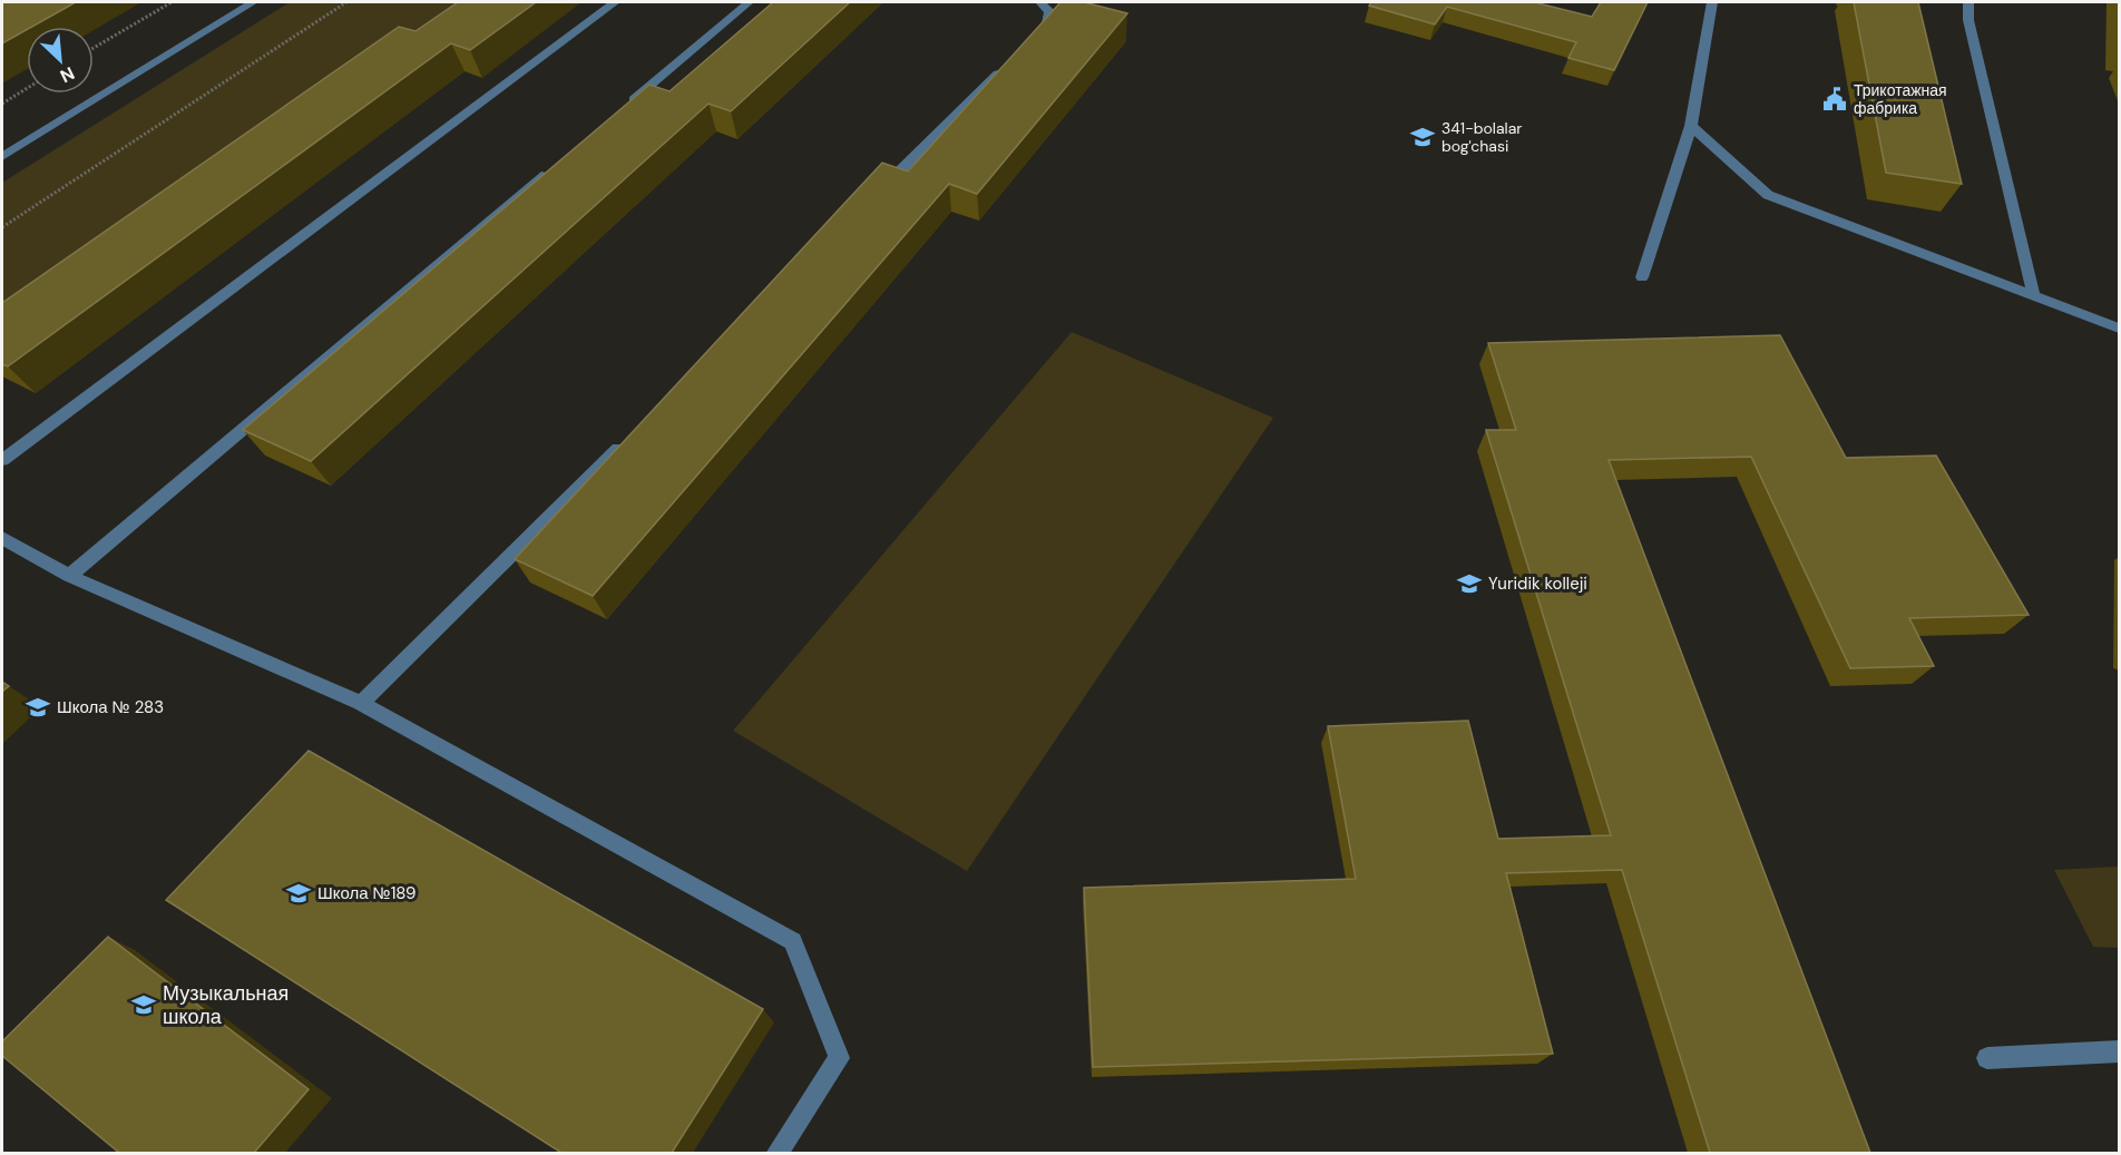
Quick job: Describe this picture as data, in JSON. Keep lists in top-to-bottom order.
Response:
{
  "places": {
    "public building": ["Трикотажная фабрика"],
    "school or university": [
      "341-bolalar bog'chasi",
      "Yuridik kolleji",
      "Школа № 283",
      "Школа №189",
      "Музыкальная школа"
    ]
  },
  "north": "bottom right"
}
